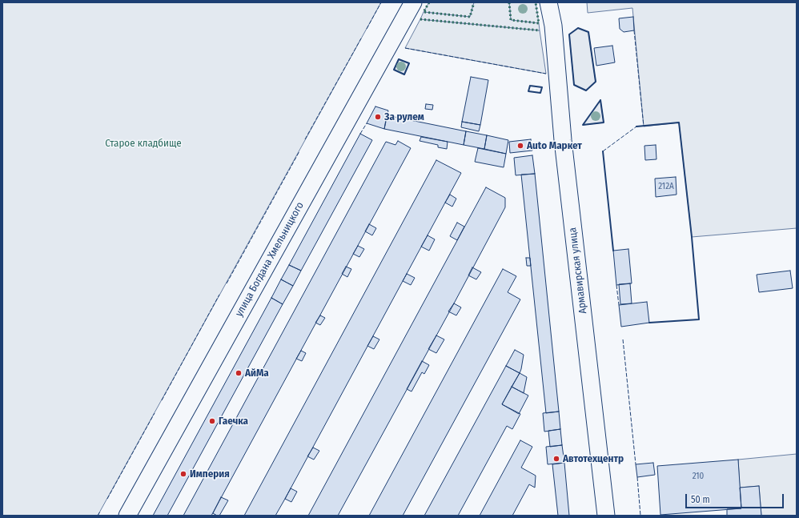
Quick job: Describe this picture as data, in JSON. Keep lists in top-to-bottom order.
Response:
{
  "streets": {
    "main road": ["улица Богдана Хмельницкого", "Армавирская улица"]
  },
  "parks": ["Старое кладбище"],
  "places": [
    "За рулем",
    "Auto Маркет",
    "АйМа",
    "Гаечка",
    "Автотехцентр",
    "Империя"
  ],
  "house_numbers": ["212А", "210"],
  "scale_bar": "50 m"
}
